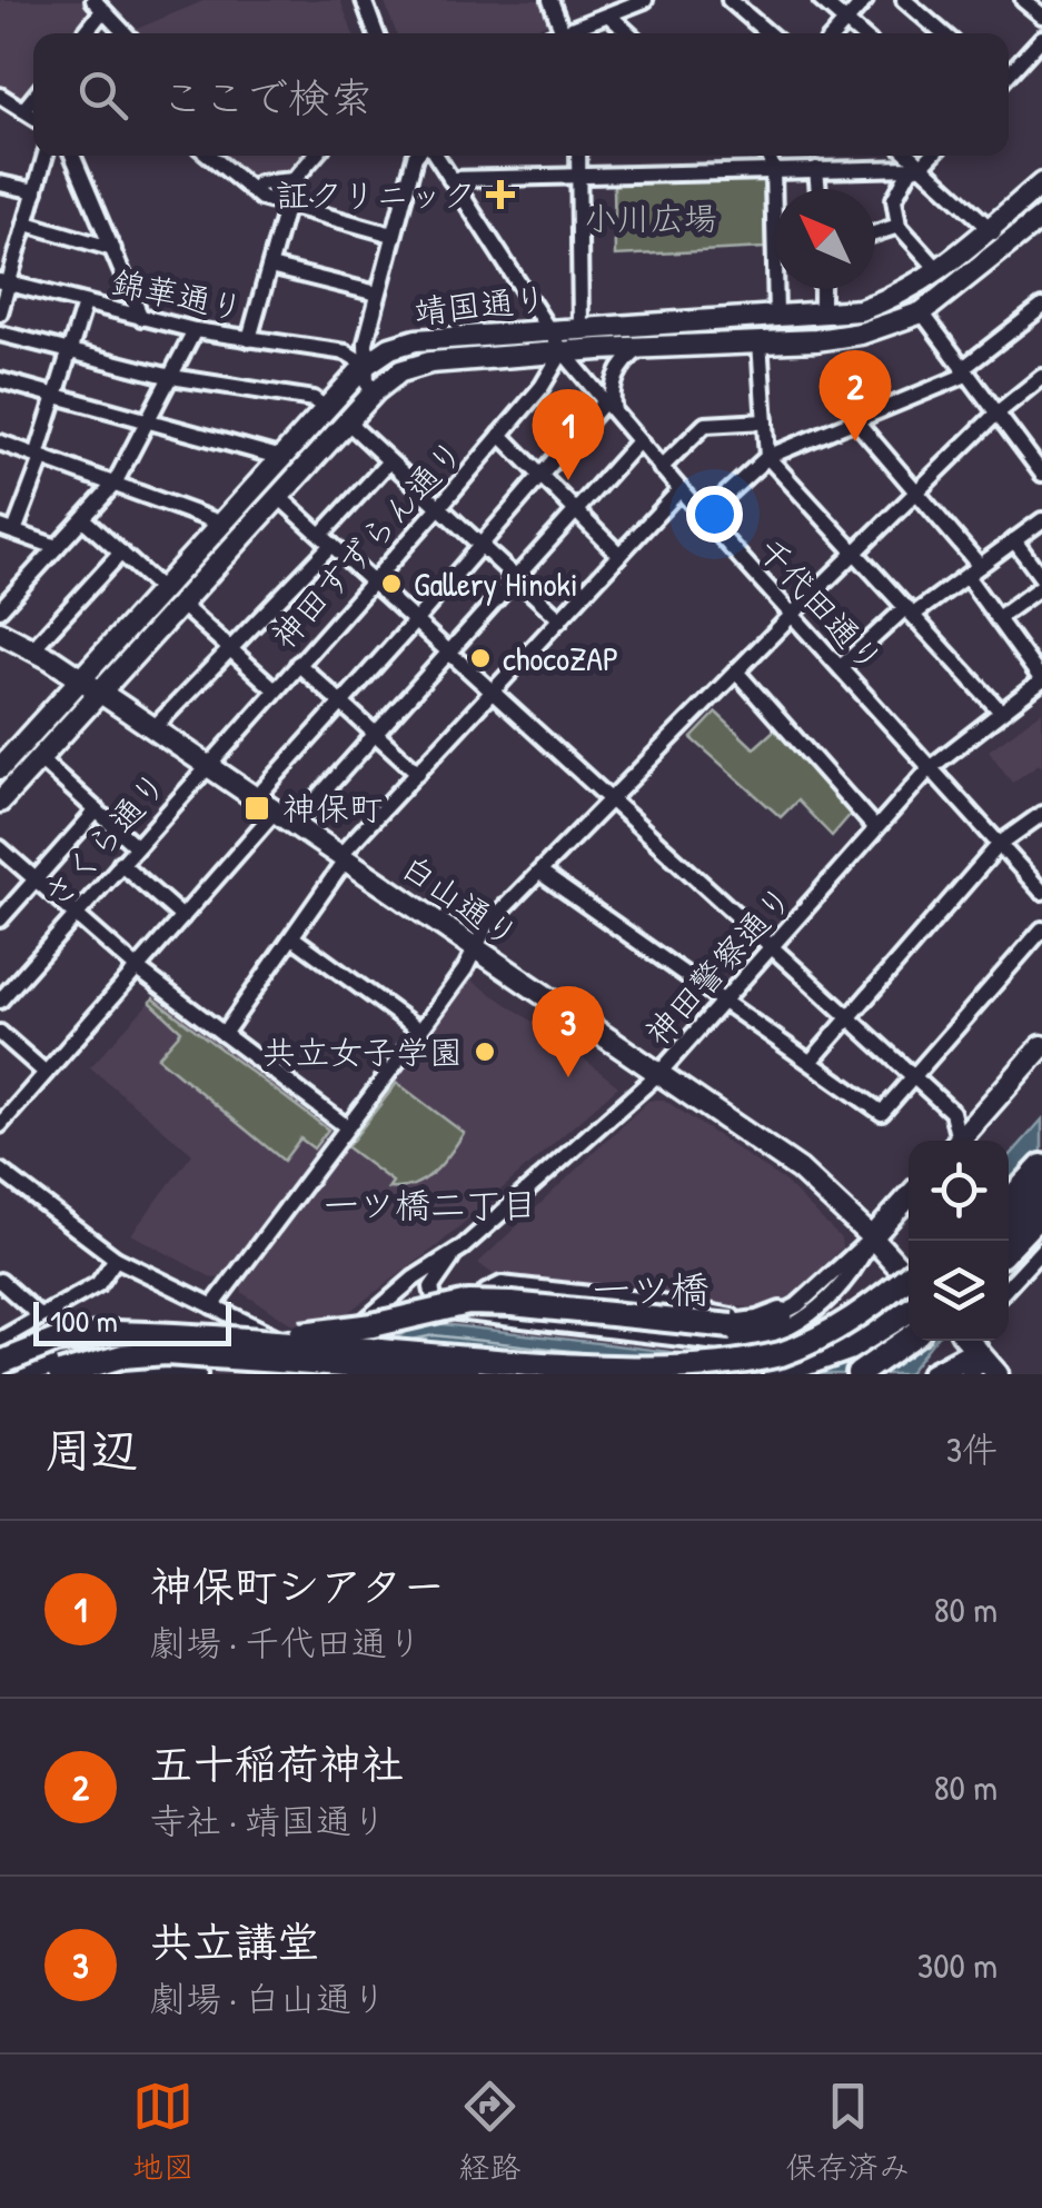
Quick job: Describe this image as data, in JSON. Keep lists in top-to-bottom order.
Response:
{
  "streets": {
    "main road": ["靖国通り", "白山通り"],
    "street": [
      "錦華通り",
      "神田すずらん通り",
      "千代田通り",
      "さくら通り",
      "神田警察通り"
    ]
  },
  "crossings": [
    ["錦華通り", "靖国通り"],
    ["靖国通り", "神田すずらん通り"],
    ["靖国通り", "千代田通り"],
    ["靖国通り", "白山通り"],
    ["神田すずらん通り", "千代田通り"],
    ["神田すずらん通り", "さくら通り"],
    ["神田すずらん通り", "白山通り"],
    ["千代田通り", "神田警察通り"],
    ["さくら通り", "白山通り"],
    ["白山通り", "神田警察通り"]
  ],
  "districts": ["一ツ橋二丁目", "一ツ橋"],
  "parks": ["小川広場"],
  "places": {
    "health": ["証クリニック"],
    "other": ["Gallery Hinoki", "chocoZAP", "共立女子学園"],
    "transit": ["神保町"]
  },
  "scale_bar": "100 m",
  "north": "top left",
  "page": {
    "search": "ここで検索",
    "pins": ["2", "1", "3"],
    "scale": "100 m",
    "heading": ["周辺", "3件"],
    "list": [
      {
        "mark": "1",
        "name": "神保町シアター",
        "note": "劇場 · 千代田通り",
        "value": "80 m"
      },
      {
        "mark": "2",
        "name": "五十稲荷神社",
        "note": "寺社 · 靖国通り",
        "value": "80 m"
      },
      {
        "mark": "3",
        "name": "共立講堂",
        "note": "劇場 · 白山通り",
        "value": "300 m"
      }
    ],
    "nav": ["地図", "経路", "保存済み"]
  }
}
